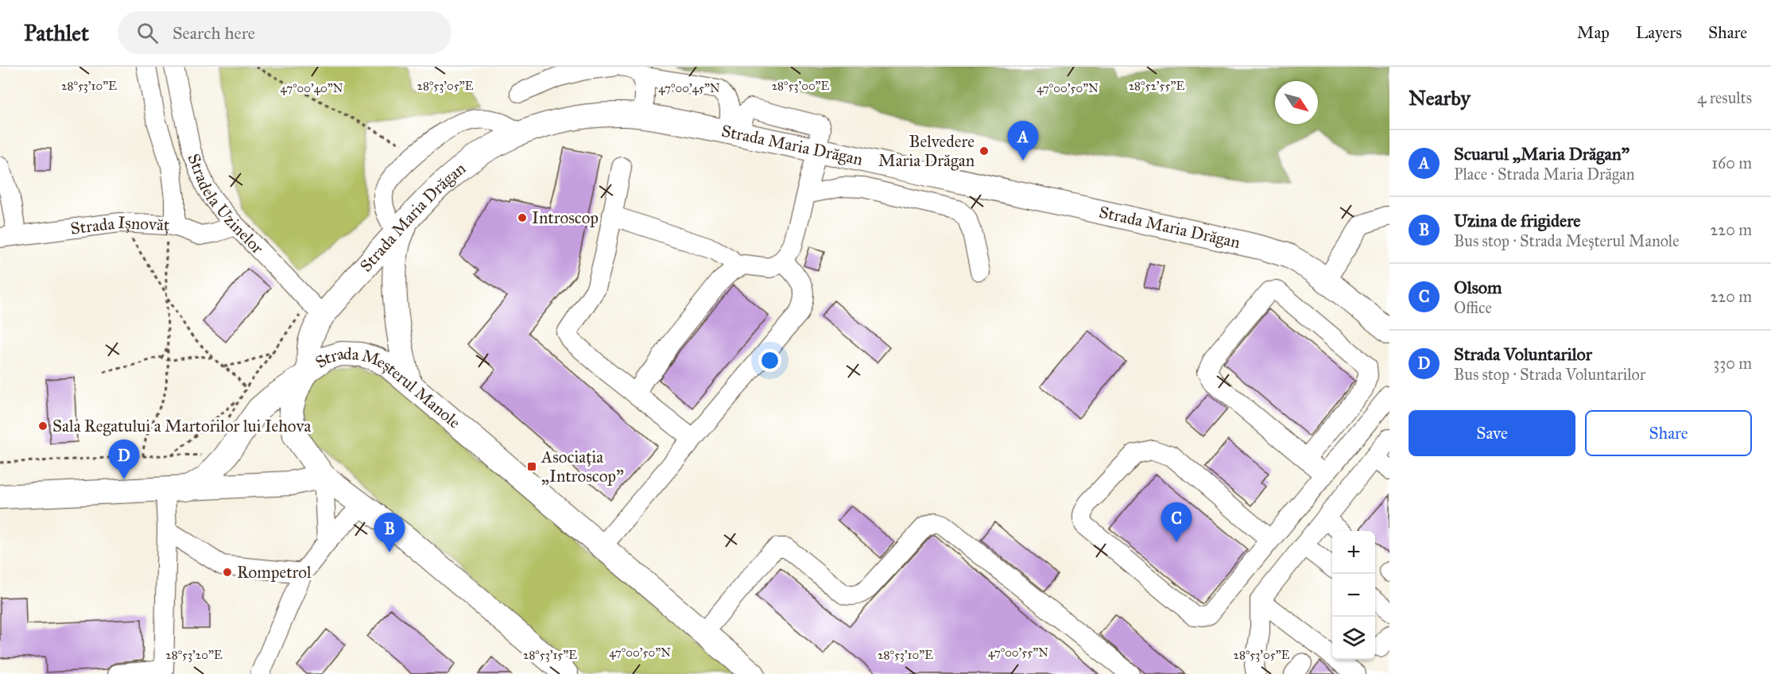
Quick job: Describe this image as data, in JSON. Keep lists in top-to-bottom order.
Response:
{
  "streets": {
    "main road": ["Strada Maria Drăgan", "Strada Meșterul Manole"],
    "street": ["Stradela Uzinelor", "Strada Ișnovăț"]
  },
  "crossings": [
    ["Strada Maria Drăgan", "Stradela Uzinelor"],
    ["Strada Maria Drăgan", "Strada Meșterul Manole"],
    ["Stradela Uzinelor", "Strada Ișnovăț"]
  ],
  "places": {
    "other": [
      "Belvedere Maria Drăgan",
      "Introscop",
      "Sala Regatului a Martorilor lui Iehova",
      "Rompetrol"
    ],
    "transit": ["Asociația „Introscop”"]
  },
  "north": "bottom right",
  "page": {
    "header": "Pathlet",
    "search": "Search here",
    "nav": ["Map", "Layers", "Share"],
    "heading": ["Nearby", "4 results"],
    "pins": [
      "A",
      "D",
      "C",
      "B"
    ],
    "list": [
      {
        "mark": "A",
        "name": "Scuarul „Maria Drăgan”",
        "note": "Place · Strada Maria Drăgan",
        "value": "160 m"
      },
      {
        "mark": "B",
        "name": "Uzina de frigidere",
        "note": "Bus stop · Strada Meșterul Manole",
        "value": "220 m"
      },
      {
        "mark": "C",
        "name": "Olsom",
        "note": "Office",
        "value": "220 m"
      },
      {
        "mark": "D",
        "name": "Strada Voluntarilor",
        "note": "Bus stop · Strada Voluntarilor",
        "value": "330 m"
      }
    ],
    "buttons": ["Save", "Share"],
    "map_buttons": ["+", "−"]
  },
  "coordinates": [
    "28°53'10\"E",
    "28°53'05\"E",
    "28°53'00\"E",
    "28°52'55\"E",
    "47°00'40\"N",
    "47°00'45\"N",
    "47°00'50\"N",
    "47°00'55\"N",
    "28°53'20\"E",
    "28°53'15\"E"
  ]
}
